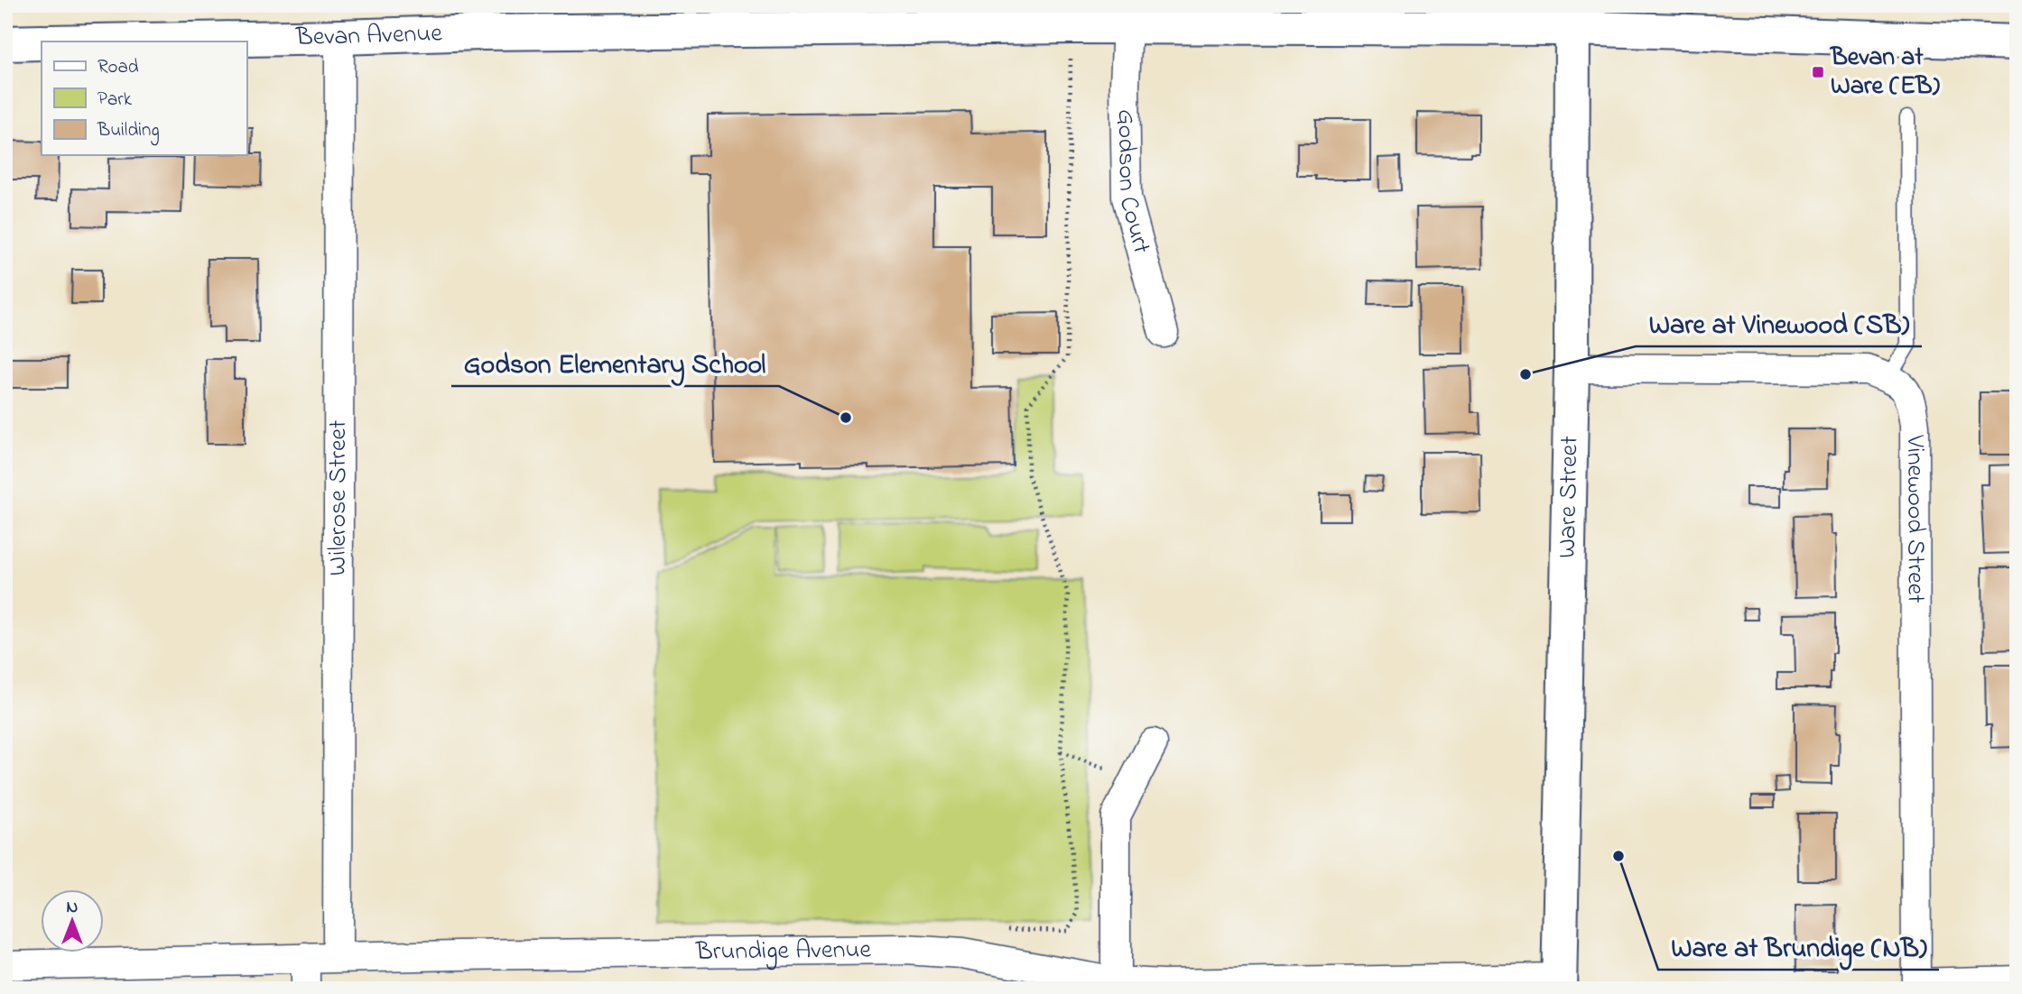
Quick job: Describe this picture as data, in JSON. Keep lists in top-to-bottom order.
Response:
{
  "streets": {
    "street": [
      "Bevan Avenue",
      "Godson Court",
      "Wilerose Street",
      "Ware Street",
      "Vinewood Street",
      "Brundige Avenue"
    ]
  },
  "crossings": [
    ["Bevan Avenue", "Godson Court"],
    ["Bevan Avenue", "Wilerose Street"],
    ["Bevan Avenue", "Ware Street"],
    ["Wilerose Street", "Brundige Avenue"],
    ["Ware Street", "Vinewood Street"],
    ["Ware Street", "Brundige Avenue"]
  ],
  "places": {
    "transit": ["Bevan at Ware (EB)"],
    "other": ["Ware at Vinewood (SB)", "Godson Elementary School", "Ware at Brundige (NB)"]
  },
  "legend": ["Road", "Park", "Building"],
  "north": "top"
}
